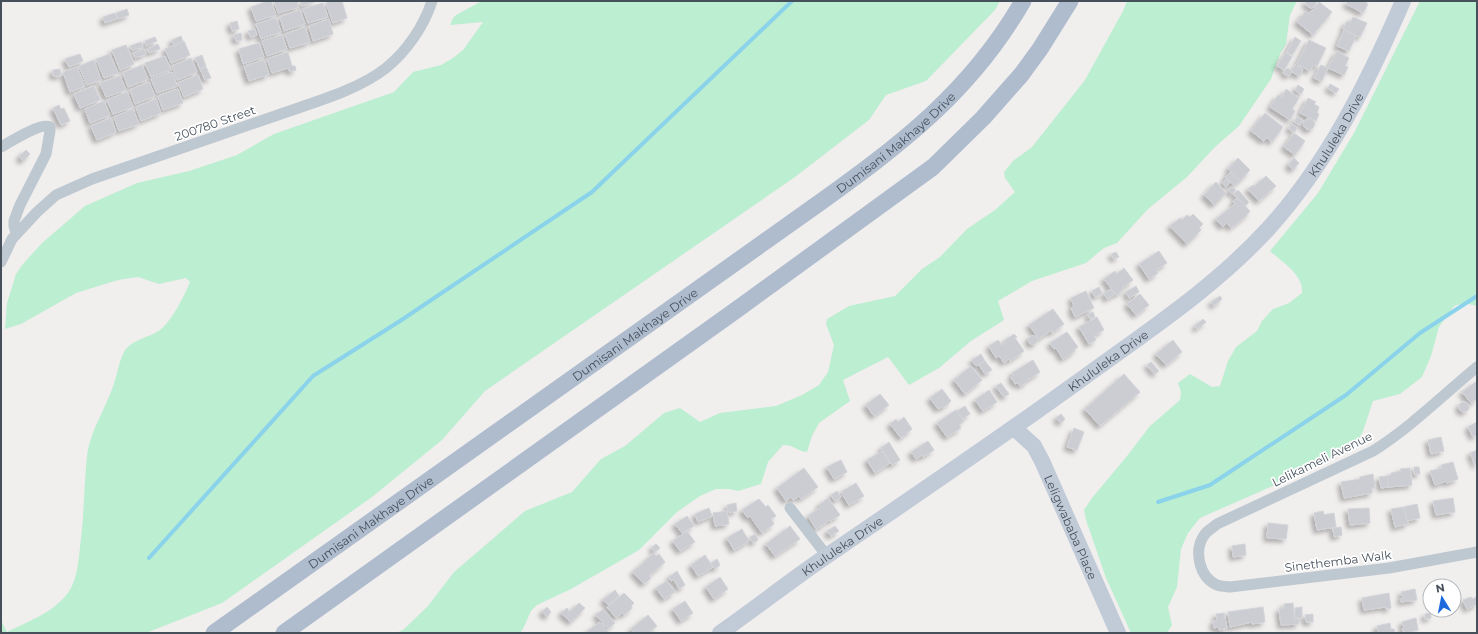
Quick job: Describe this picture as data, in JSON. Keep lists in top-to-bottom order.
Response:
{
  "streets": {
    "main road": ["Dumisani Makhaye Drive"],
    "street": [
      "200780 Street",
      "Khululeka Drive",
      "Lelikameli Avenue",
      "Leligwababa Place",
      "Sinethemba Walk"
    ]
  },
  "crossings": [
    ["Khululeka Drive", "Leligwababa Place"],
    ["Lelikameli Avenue", "Sinethemba Walk"]
  ],
  "north": "top"
}
